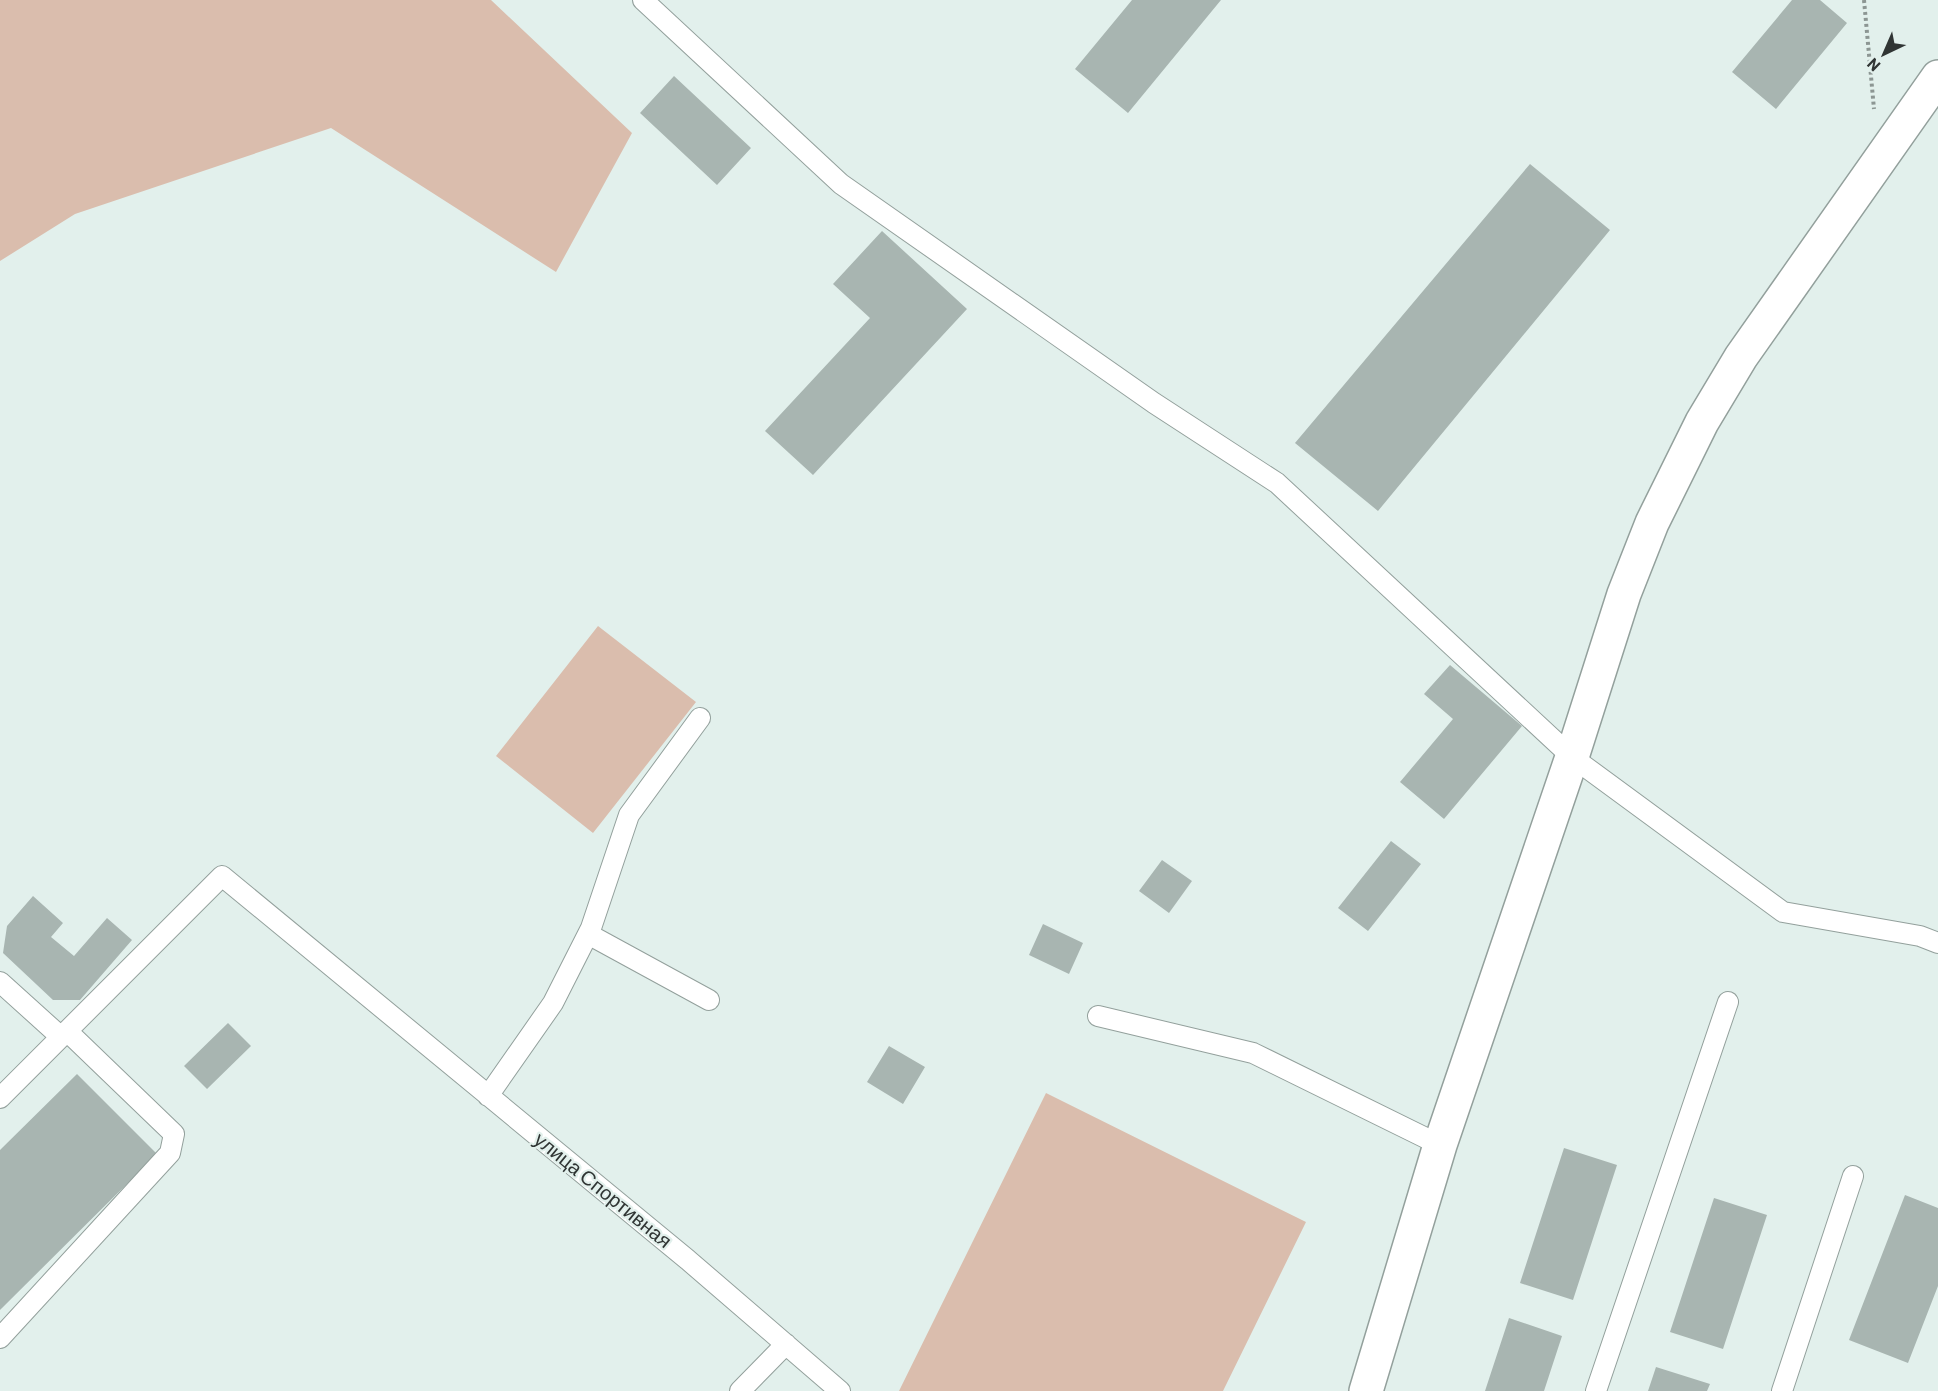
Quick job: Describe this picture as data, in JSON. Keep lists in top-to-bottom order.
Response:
{
  "streets": {
    "lane": ["улица Спортивная"]
  },
  "north": "bottom left"
}
